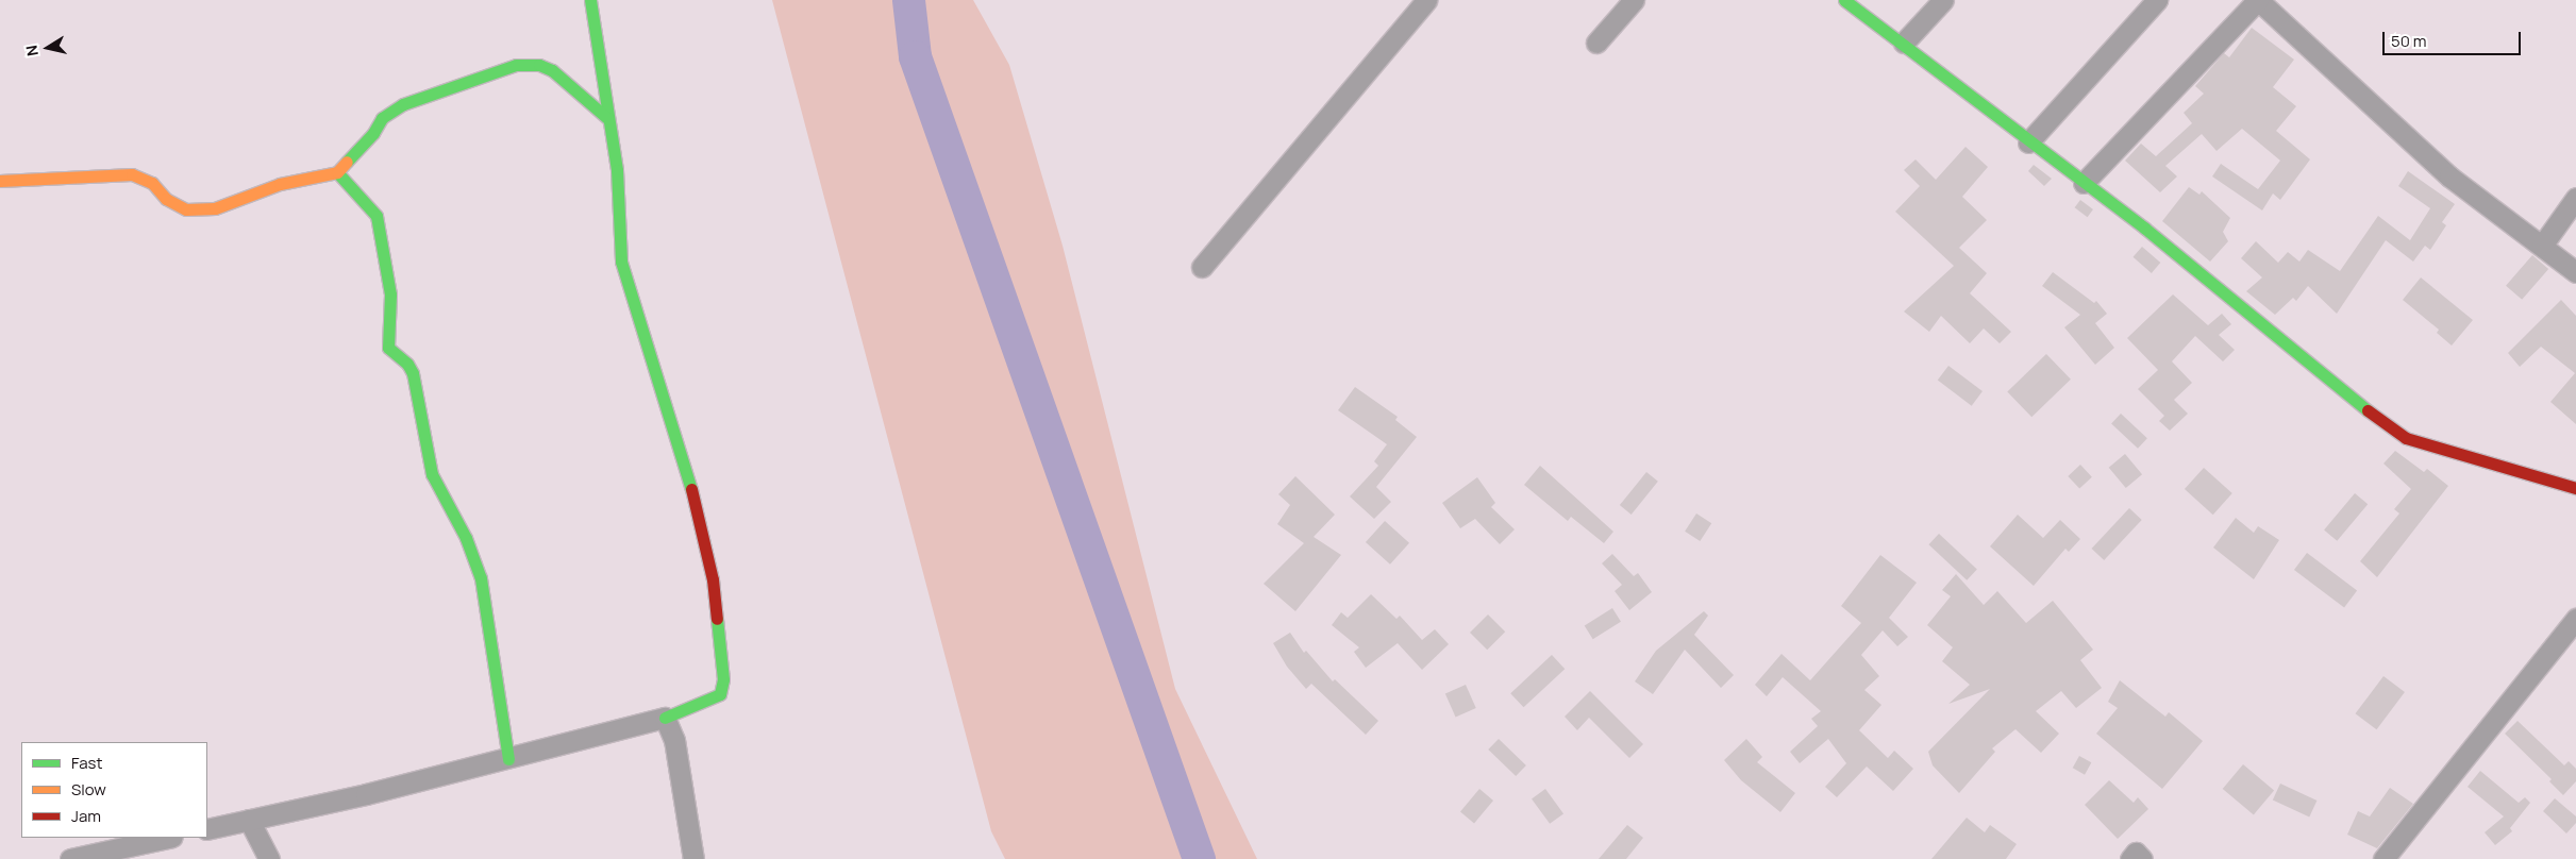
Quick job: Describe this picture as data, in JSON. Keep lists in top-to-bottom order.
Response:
{
  "legend": ["Fast", "Slow", "Jam"],
  "scale_bar": "50 m",
  "north": "left"
}
